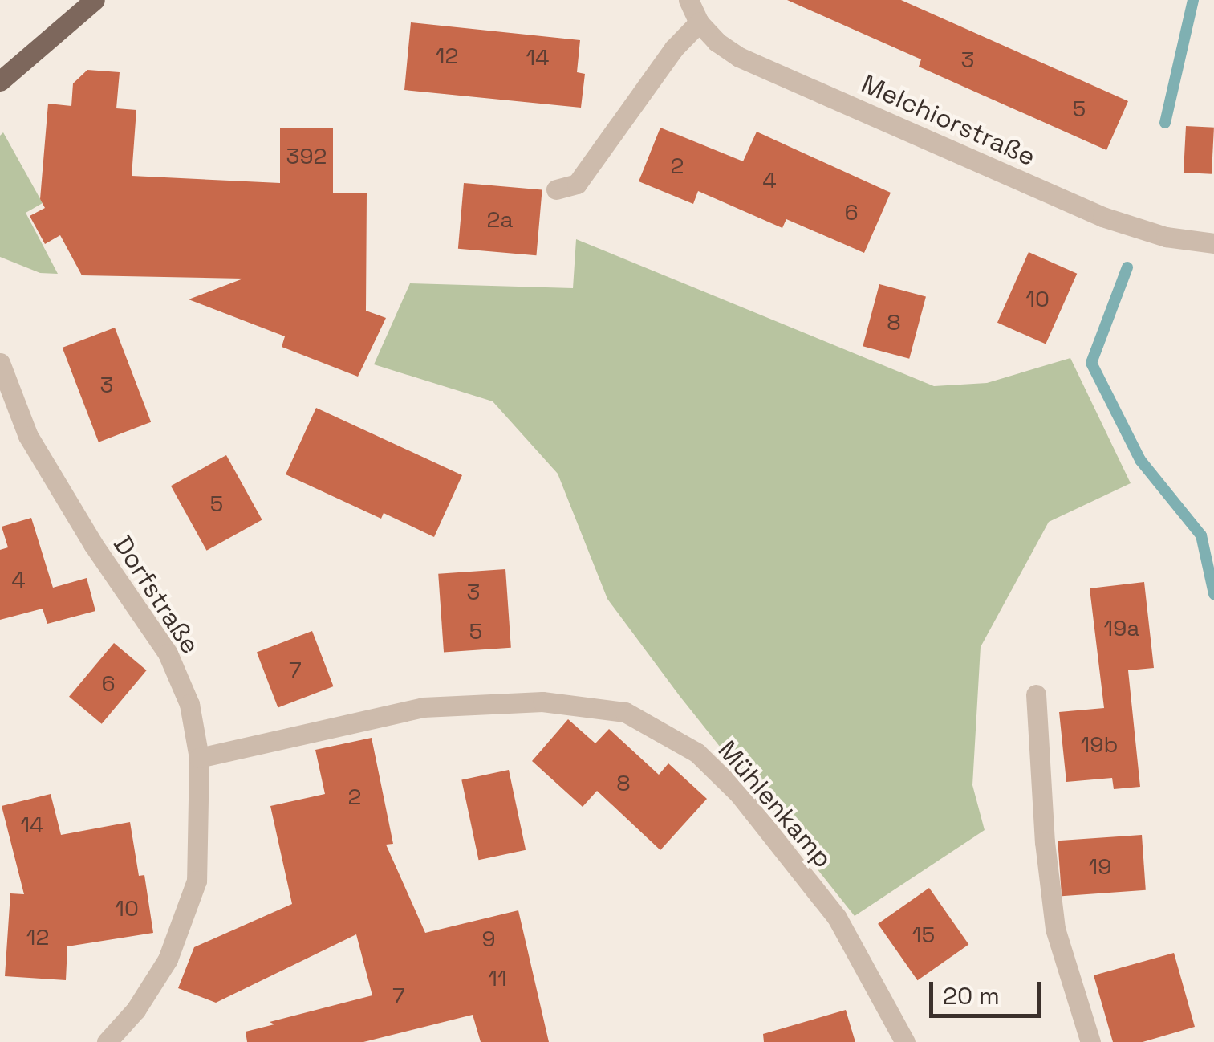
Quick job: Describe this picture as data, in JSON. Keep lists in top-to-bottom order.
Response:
{
  "streets": {
    "street": ["Melchiorstraße", "Dorfstraße", "Mühlenkamp"]
  },
  "crossings": [
    ["Dorfstraße", "Mühlenkamp"]
  ],
  "house_numbers": [
    "12",
    "14",
    "3",
    "5",
    "392",
    "2",
    "4",
    "6",
    "2a",
    "10",
    "8",
    "3",
    "5",
    "4",
    "3",
    "19a",
    "5",
    "7",
    "6",
    "19b",
    "8",
    "2",
    "14",
    "19",
    "10",
    "15",
    "12",
    "9",
    "11",
    "7"
  ],
  "scale_bar": "20 m"
}
